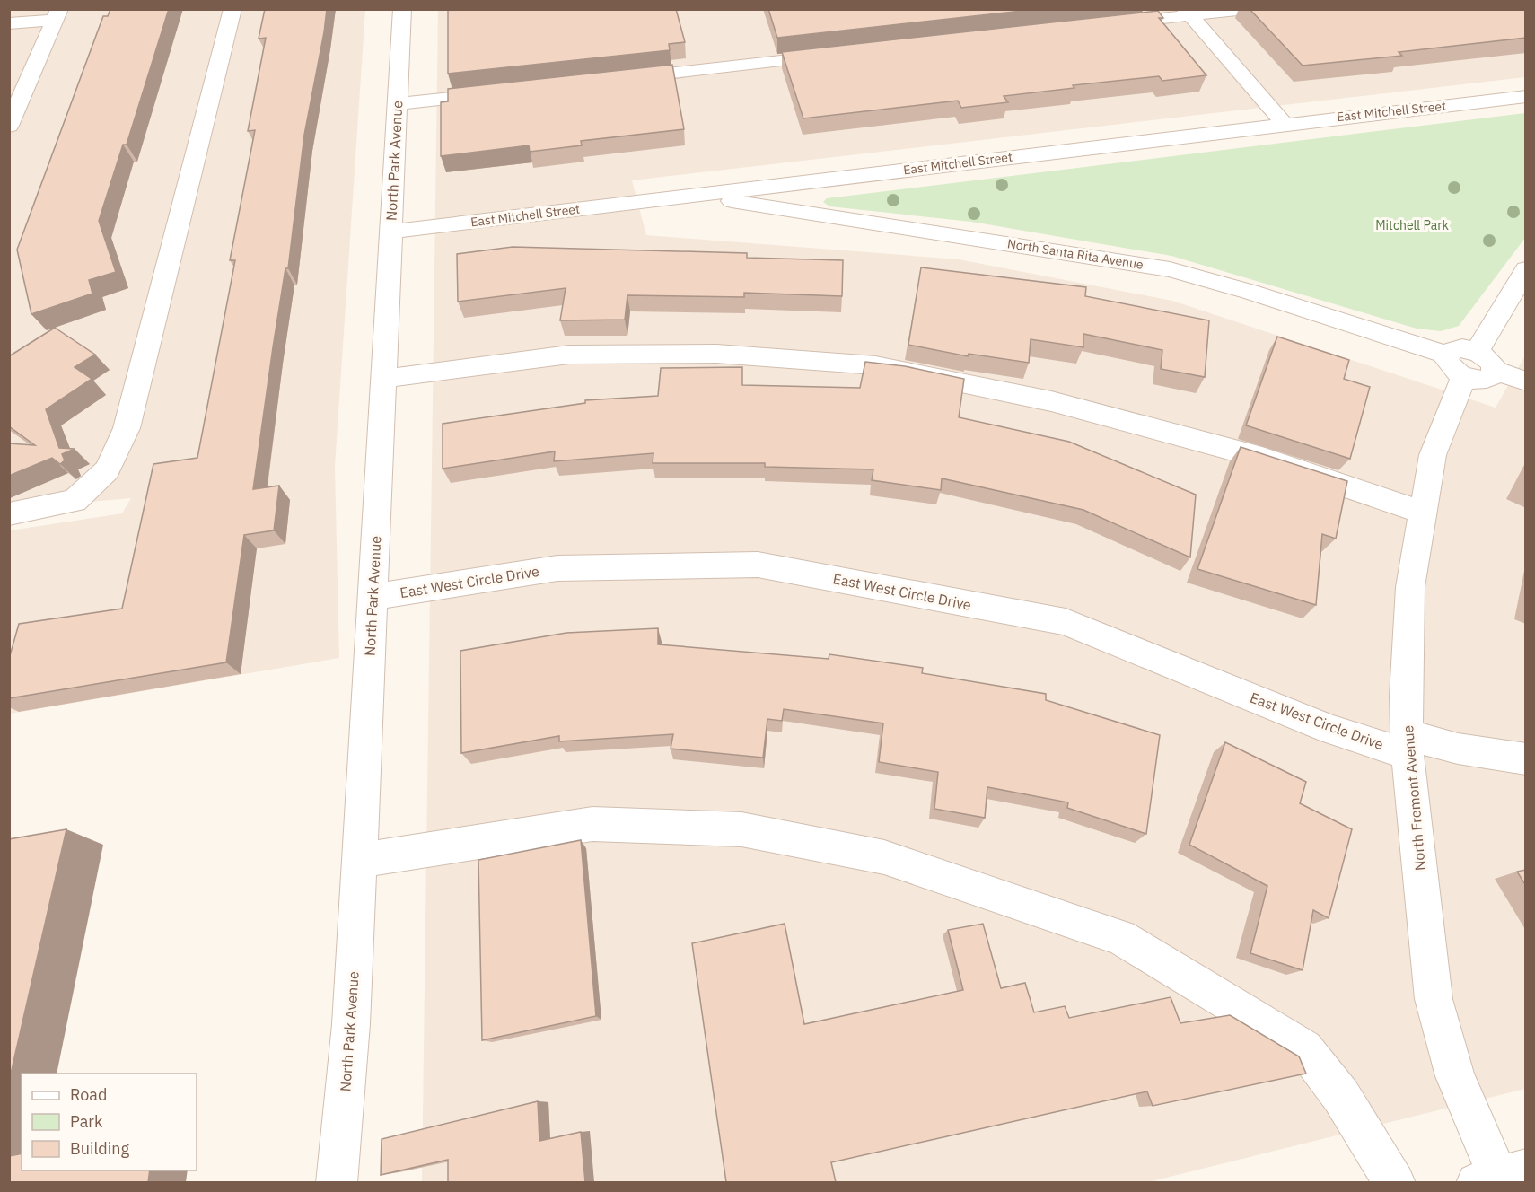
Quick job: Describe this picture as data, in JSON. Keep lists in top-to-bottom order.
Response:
{
  "streets": {
    "street": [
      "East Mitchell Street",
      "North Park Avenue",
      "North Santa Rita Avenue",
      "East West Circle Drive",
      "North Fremont Avenue"
    ]
  },
  "crossings": [
    ["East Mitchell Street", "North Park Avenue"],
    ["East Mitchell Street", "North Santa Rita Avenue"],
    ["North Park Avenue", "East West Circle Drive"],
    ["North Santa Rita Avenue", "North Fremont Avenue"],
    ["East West Circle Drive", "North Fremont Avenue"]
  ],
  "parks": ["Mitchell Park"],
  "legend": ["Road", "Park", "Building"]
}
